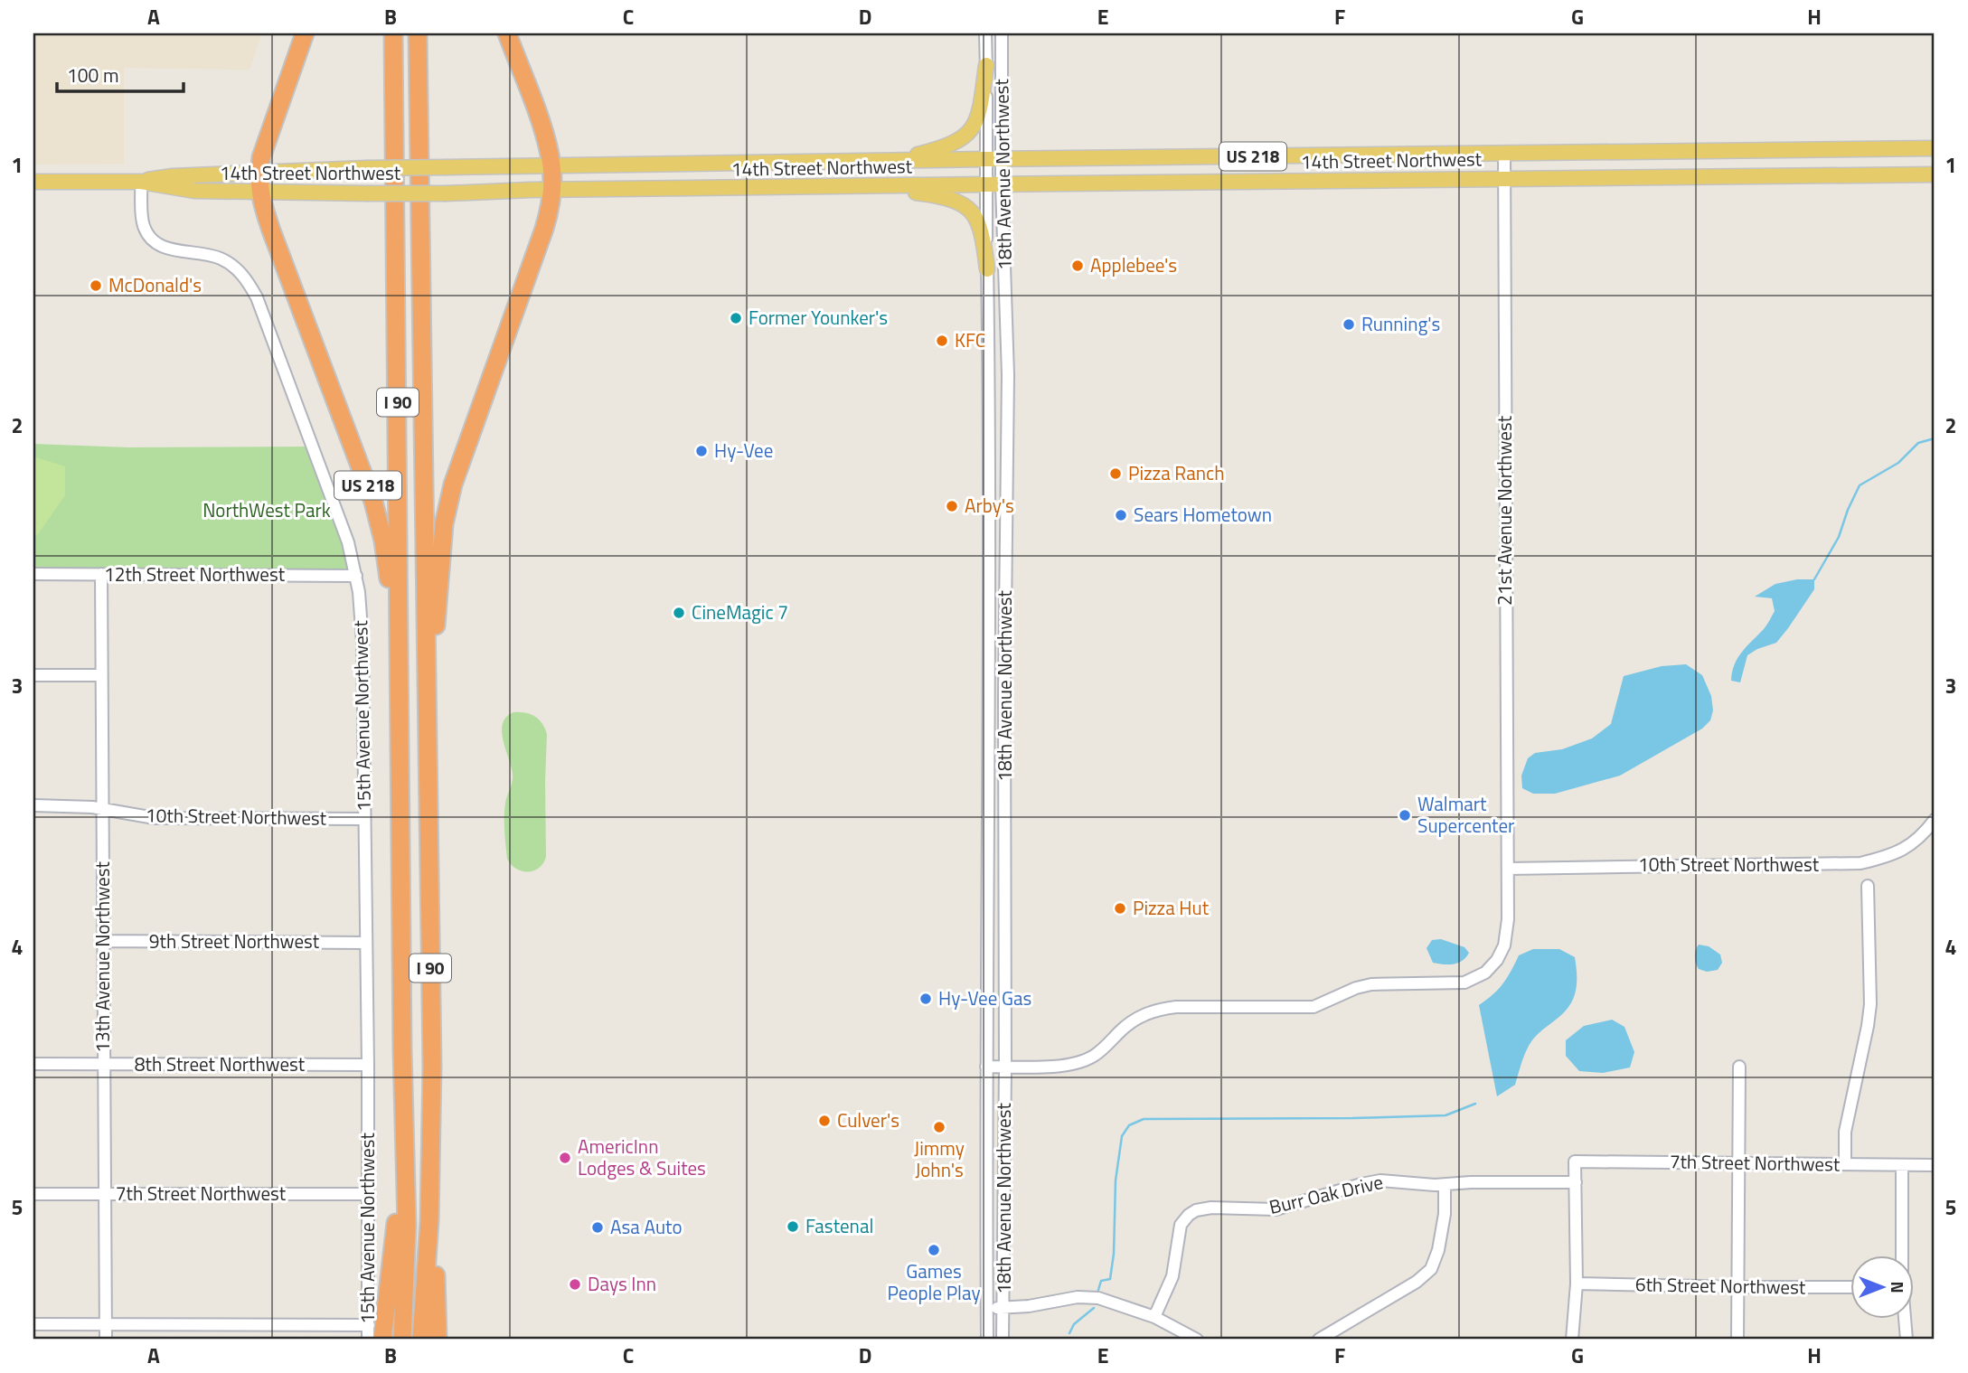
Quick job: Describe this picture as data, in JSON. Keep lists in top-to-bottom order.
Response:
{
  "streets": {
    "highway": ["US 218", "I 90"],
    "main road": ["14th Street Northwest"],
    "street": [
      "18th Avenue Northwest",
      "21st Avenue Northwest",
      "12th Street Northwest",
      "15th Avenue Northwest",
      "10th Street Northwest",
      "9th Street Northwest",
      "13th Avenue Northwest",
      "8th Street Northwest",
      "7th Street Northwest",
      "Burr Oak Drive",
      "6th Street Northwest"
    ]
  },
  "crossings": [
    ["US 218", "14th Street Northwest"],
    ["US 218", "I 90"],
    ["US 218", "21st Avenue Northwest"],
    ["14th Street Northwest", "18th Avenue Northwest"],
    ["14th Street Northwest", "21st Avenue Northwest"],
    ["14th Street Northwest", "15th Avenue Northwest"],
    ["21st Avenue Northwest", "10th Street Northwest"],
    ["12th Street Northwest", "15th Avenue Northwest"],
    ["12th Street Northwest", "13th Avenue Northwest"],
    ["15th Avenue Northwest", "10th Street Northwest"],
    ["15th Avenue Northwest", "9th Street Northwest"],
    ["15th Avenue Northwest", "8th Street Northwest"],
    ["15th Avenue Northwest", "7th Street Northwest"],
    ["10th Street Northwest", "13th Avenue Northwest"],
    ["9th Street Northwest", "13th Avenue Northwest"],
    ["13th Avenue Northwest", "8th Street Northwest"],
    ["13th Avenue Northwest", "7th Street Northwest"],
    ["7th Street Northwest", "Burr Oak Drive"]
  ],
  "parks": ["NorthWest Park"],
  "places": [
    "Applebee's",
    "McDonald's",
    "Former Younker's",
    "Running's",
    "KFC",
    "Hy-Vee",
    "Pizza Ranch",
    "Arby's",
    "Sears Hometown",
    "CineMagic 7",
    "Walmart Supercenter",
    "Pizza Hut",
    "Hy-Vee Gas",
    "Culver's",
    "Jimmy John's",
    "AmericInn Lodges & Suites",
    "Fastenal",
    "Asa Auto",
    "Games People Play",
    "Days Inn"
  ],
  "scale_bar": "100 m",
  "north": "right",
  "grid": {
    "columns": [
      "A",
      "B",
      "C",
      "D",
      "E",
      "F",
      "G",
      "H"
    ],
    "rows": [
      "1",
      "2",
      "3",
      "4",
      "5"
    ]
  }
}
